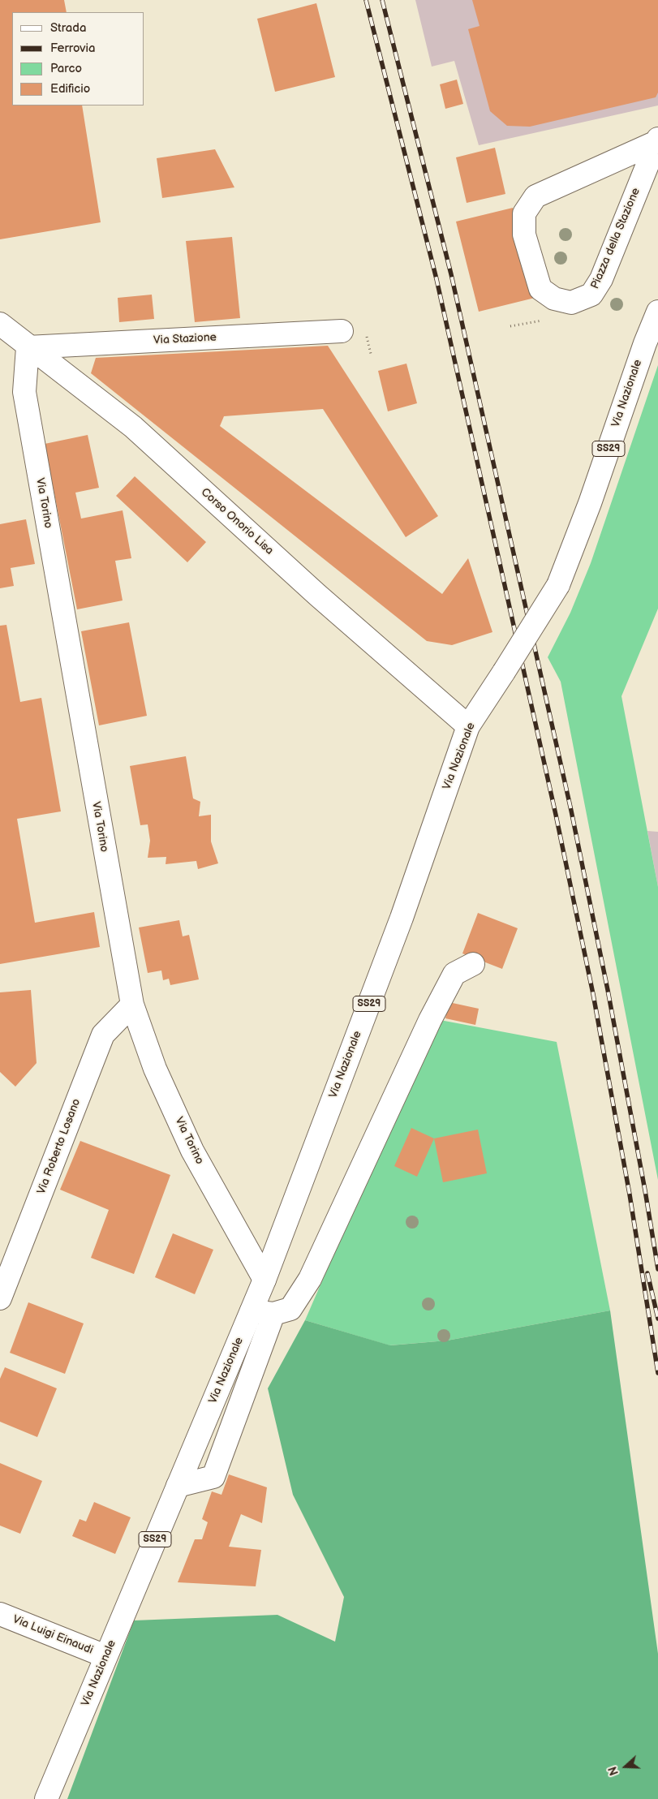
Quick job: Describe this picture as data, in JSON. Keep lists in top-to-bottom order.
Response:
{
  "streets": {
    "street": [
      "Piazza della Stazione",
      "Via Stazione",
      "Via Nazionale",
      "SS29",
      "Via Torino",
      "Corso Onorio Lisa",
      "Via Roberto Losano",
      "Via Luigi Einaudi"
    ]
  },
  "crossings": [
    ["Via Stazione", "Via Torino"],
    ["Via Stazione", "Corso Onorio Lisa"],
    ["Via Nazionale", "Via Torino"],
    ["Via Nazionale", "Corso Onorio Lisa"],
    ["Via Nazionale", "Via Luigi Einaudi"],
    ["Via Torino", "Corso Onorio Lisa"],
    ["Via Torino", "Via Roberto Losano"]
  ],
  "legend": [
    "Strada",
    "Ferrovia",
    "Parco",
    "Edificio"
  ],
  "north": "left"
}
